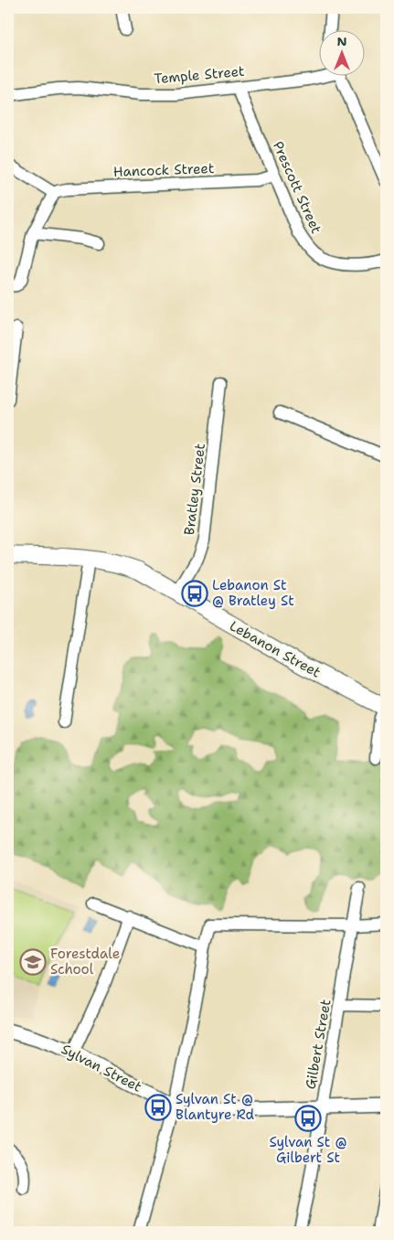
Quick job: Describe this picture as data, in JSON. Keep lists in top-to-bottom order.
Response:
{
  "streets": {
    "main road": ["Lebanon Street"],
    "street": [
      "Temple Street",
      "Hancock Street",
      "Prescott Street",
      "Bratley Street",
      "Gilbert Street",
      "Sylvan Street"
    ]
  },
  "crossings": [
    ["Temple Street", "Prescott Street"],
    ["Hancock Street", "Prescott Street"],
    ["Bratley Street", "Lebanon Street"],
    ["Gilbert Street", "Sylvan Street"]
  ],
  "places": {
    "bus stop": ["Lebanon St @ Bratley St", "Sylvan St @ Blantyre Rd", "Sylvan St @ Gilbert St"],
    "school or university": ["Forestdale School"]
  },
  "north": "top"
}
